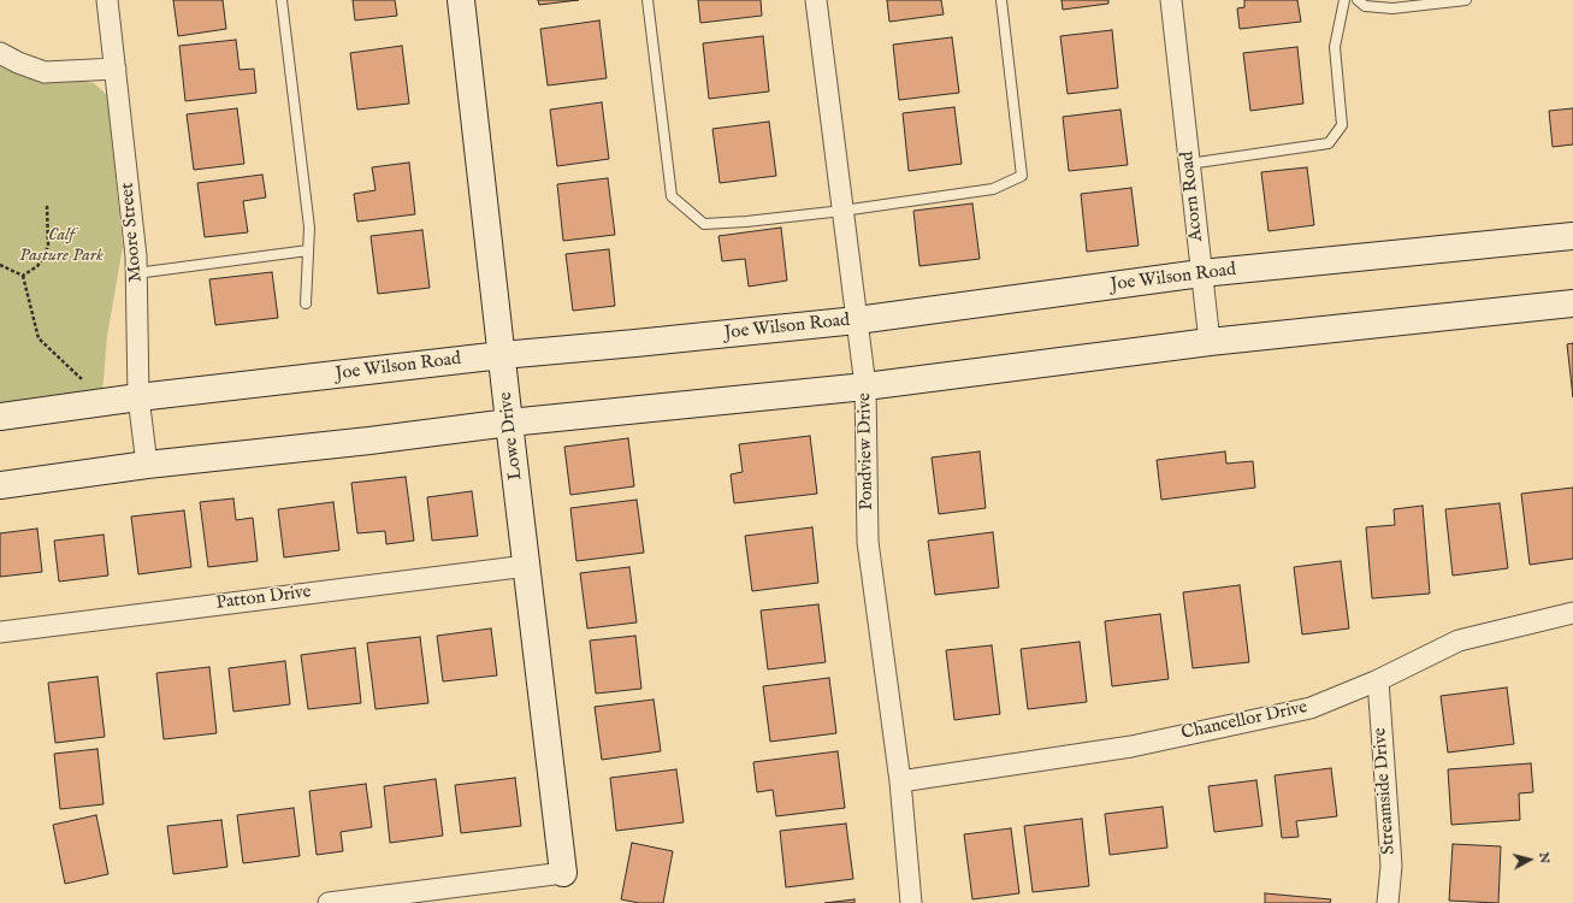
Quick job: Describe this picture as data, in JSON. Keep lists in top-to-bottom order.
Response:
{
  "streets": {
    "main road": ["Joe Wilson Road", "Lowe Drive"],
    "street": [
      "Acorn Road",
      "Moore Street",
      "Pondview Drive",
      "Patton Drive",
      "Chancellor Drive",
      "Streamside Drive"
    ]
  },
  "crossings": [
    ["Acorn Road", "Joe Wilson Road"],
    ["Moore Street", "Joe Wilson Road"],
    ["Joe Wilson Road", "Lowe Drive"],
    ["Joe Wilson Road", "Pondview Drive"],
    ["Lowe Drive", "Patton Drive"],
    ["Pondview Drive", "Chancellor Drive"],
    ["Chancellor Drive", "Streamside Drive"]
  ],
  "parks": ["Calf Pasture Park"],
  "north": "right"
}
